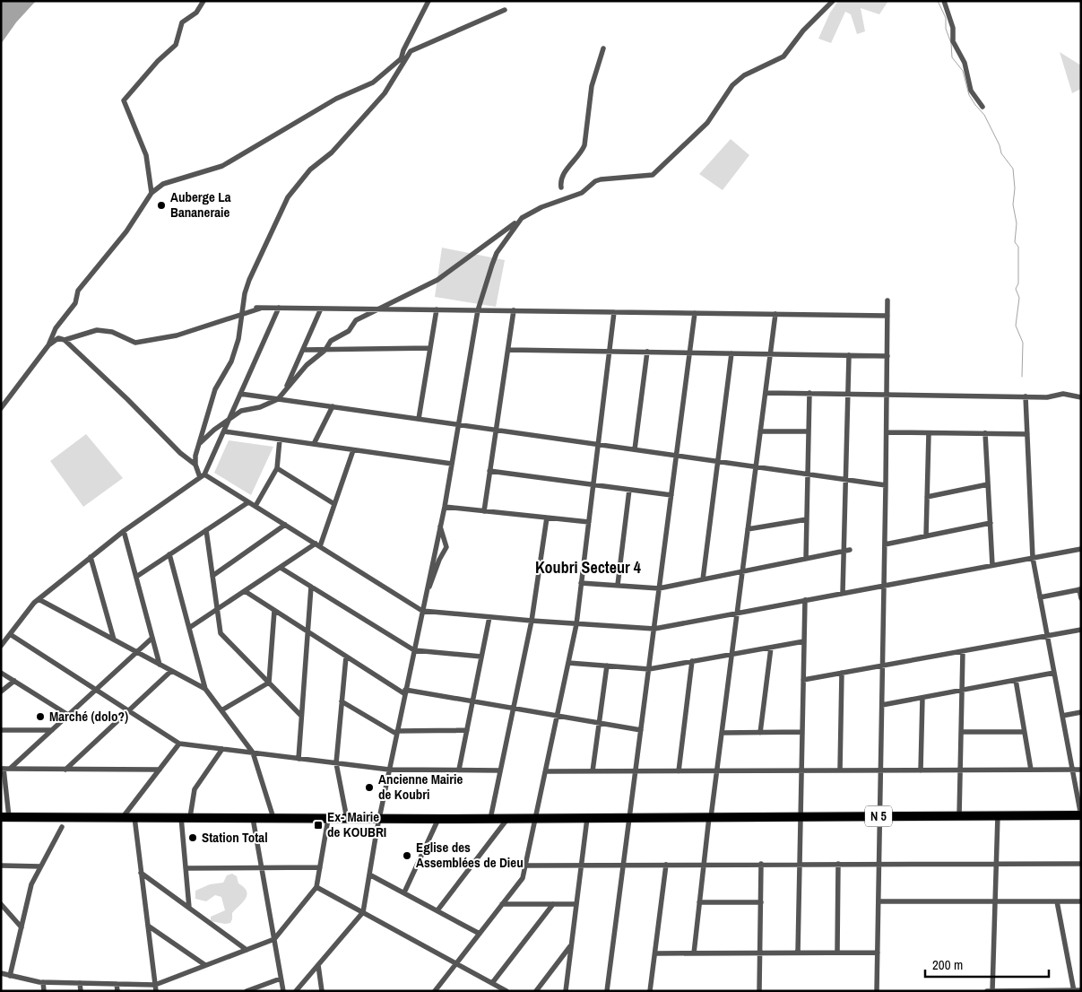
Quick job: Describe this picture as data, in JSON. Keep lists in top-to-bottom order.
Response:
{
  "streets": {
    "highway": ["N 5"]
  },
  "districts": ["Koubri Secteur 4"],
  "places": {
    "other": [
      "Auberge La Bananeraie",
      "Marché (dolo?)",
      "Ancienne Mairie de Koubri",
      "Station Total",
      "Eglise des Assemblées de Dieu"
    ],
    "transit": ["Ex- Mairie de KOUBRI"]
  },
  "scale_bar": "200 m"
}
